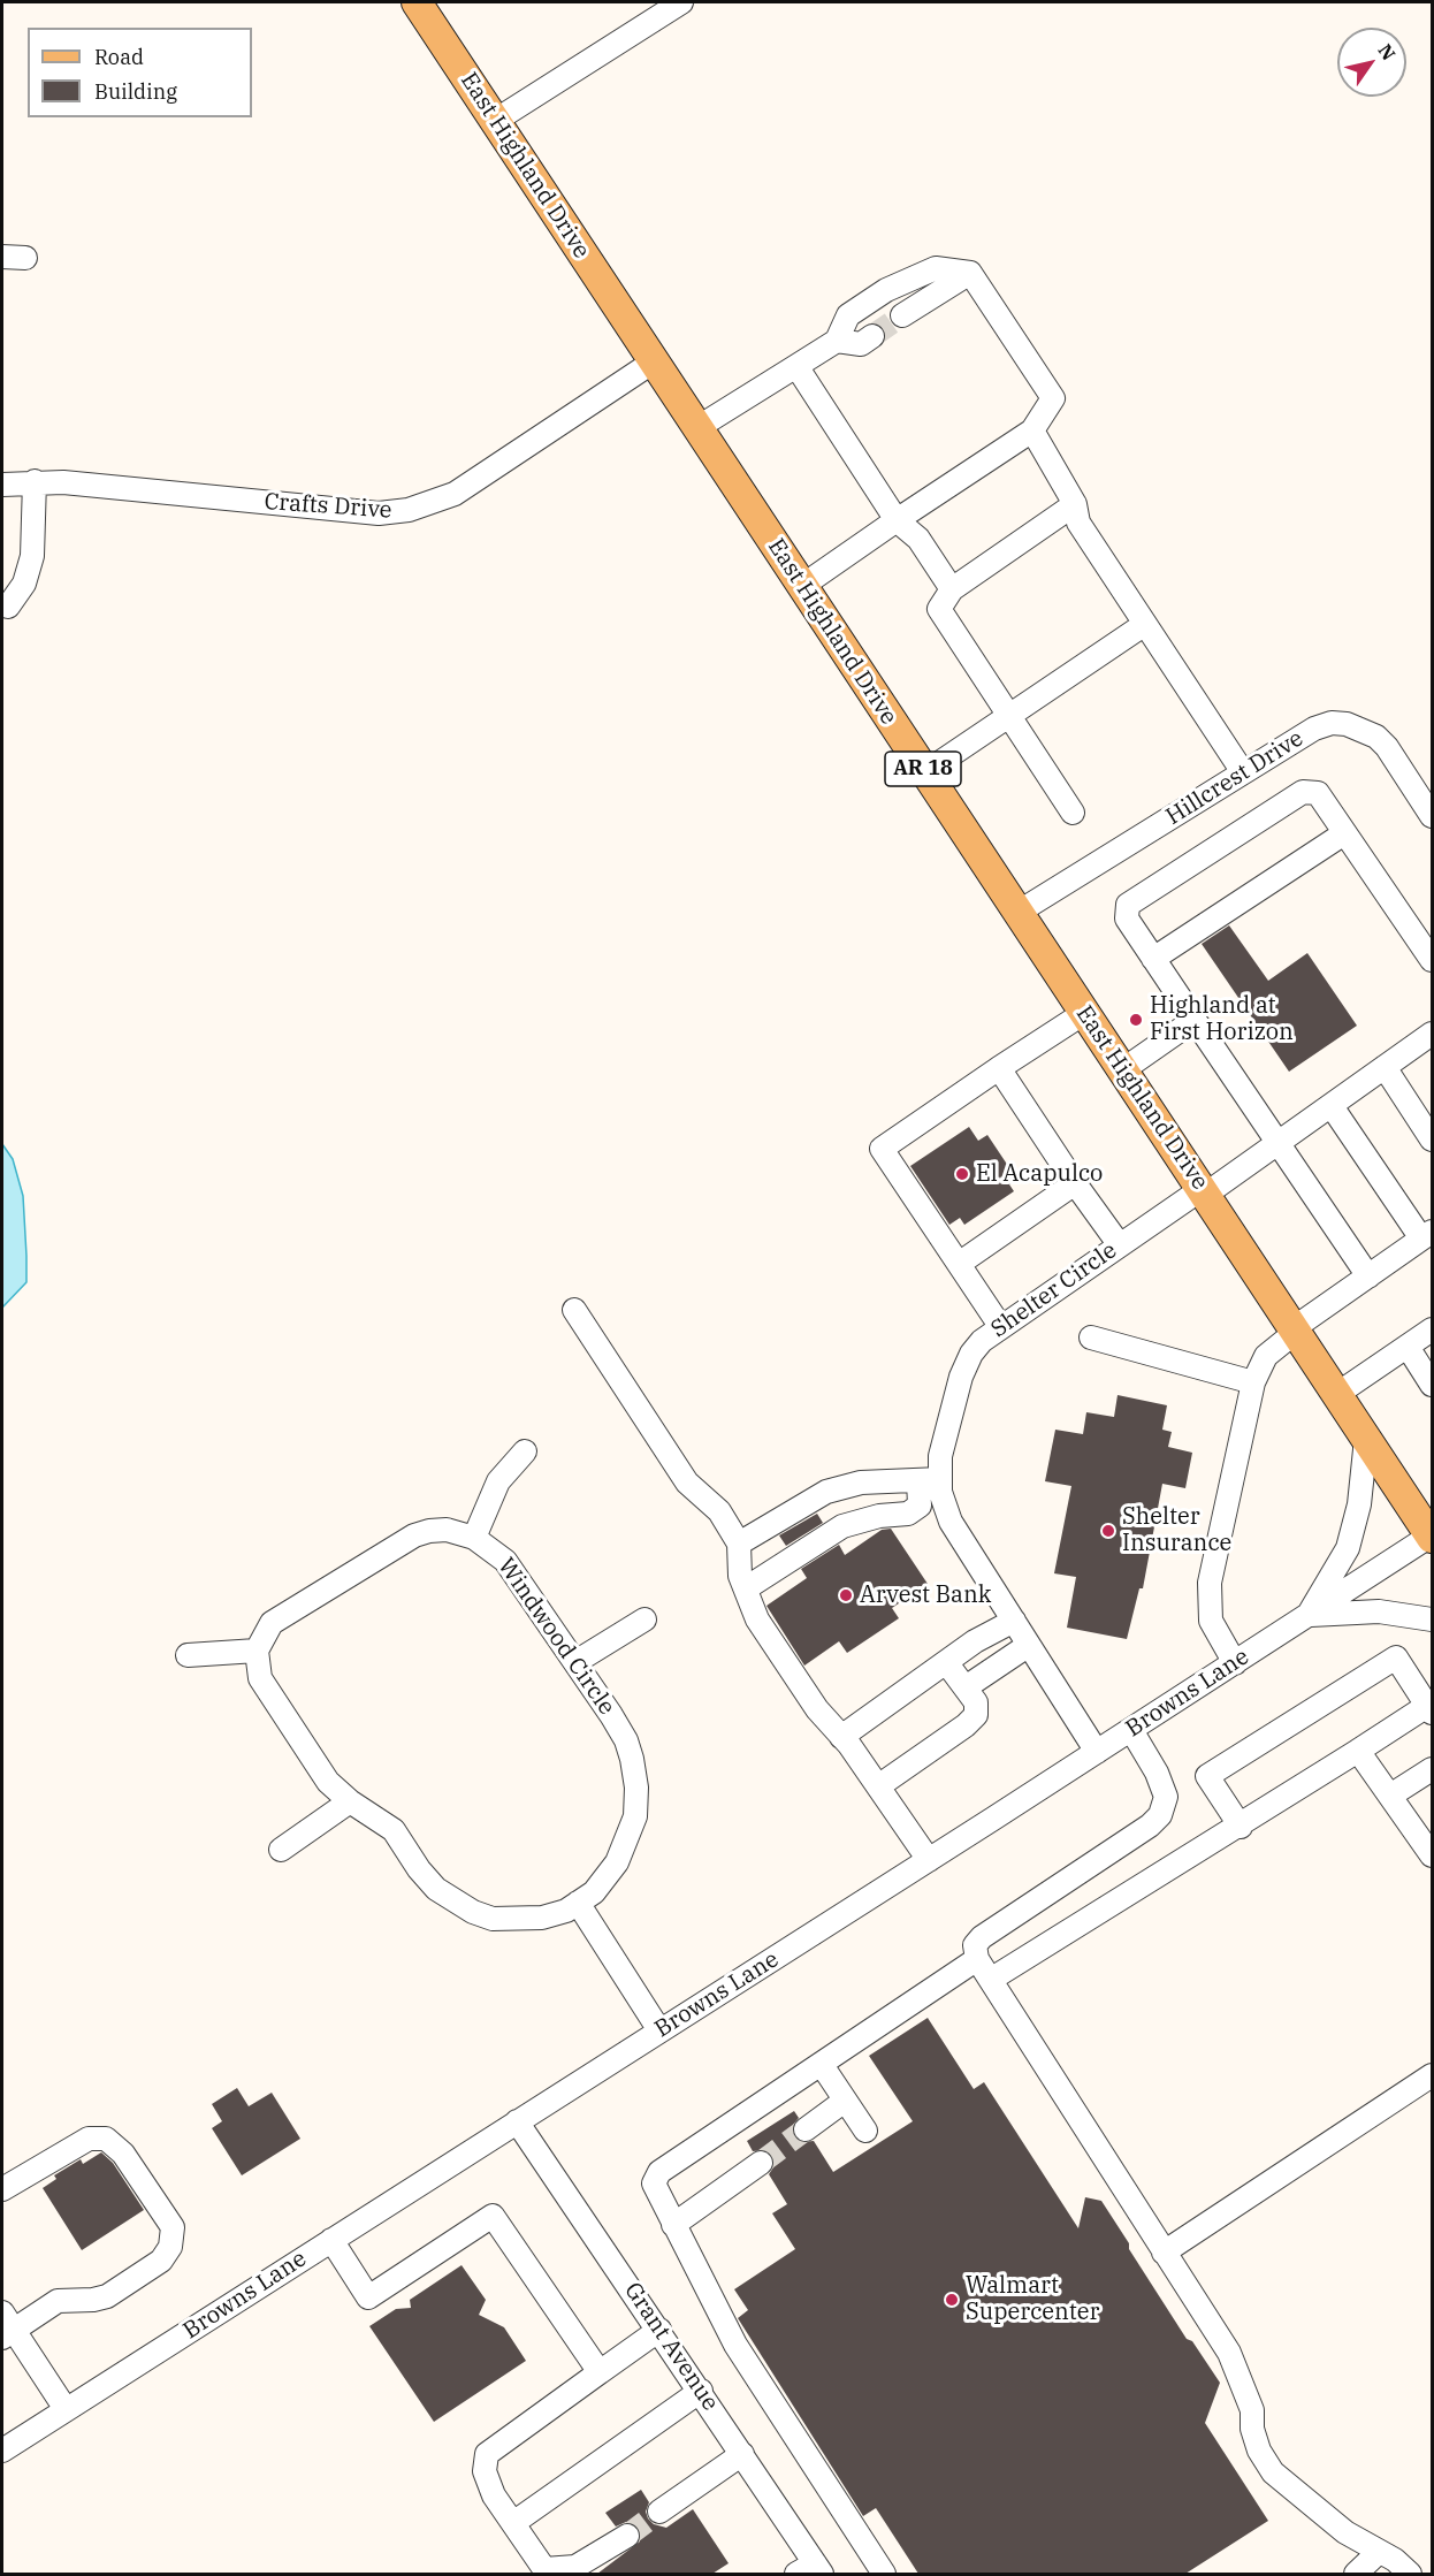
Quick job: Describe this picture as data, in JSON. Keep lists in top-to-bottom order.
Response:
{
  "streets": {
    "main road": ["East Highland Drive", "AR 18"],
    "street": [
      "Crafts Drive",
      "Hillcrest Drive",
      "Shelter Circle",
      "Windwood Circle",
      "Browns Lane",
      "Grant Avenue"
    ]
  },
  "crossings": [
    ["East Highland Drive", "Crafts Drive"],
    ["East Highland Drive", "Hillcrest Drive"],
    ["East Highland Drive", "Shelter Circle"],
    ["East Highland Drive", "Browns Lane"],
    ["Shelter Circle", "Browns Lane"],
    ["Browns Lane", "Grant Avenue"]
  ],
  "places": [
    "Highland at First Horizon",
    "El Acapulco",
    "Shelter Insurance",
    "Arvest Bank",
    "Walmart Supercenter"
  ],
  "legend": ["Road", "Building"],
  "north": "top right"
}
